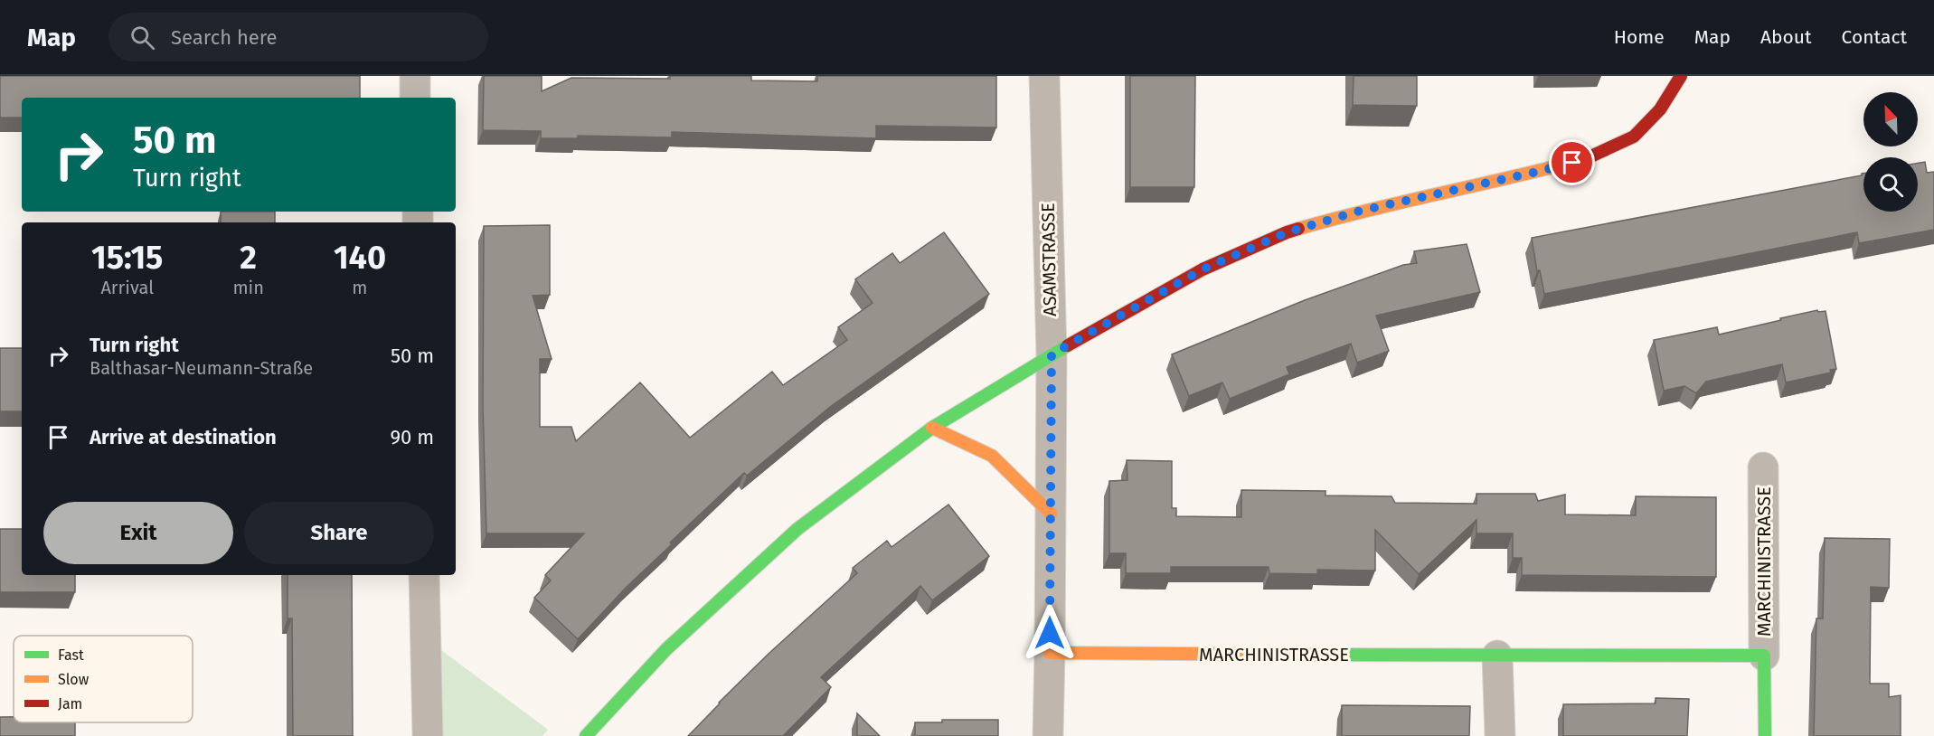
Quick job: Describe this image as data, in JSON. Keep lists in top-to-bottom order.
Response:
{
  "streets": {
    "street": ["ASAMSTRASSE", "MARCHINISTRASSE"]
  },
  "crossings": [
    ["ASAMSTRASSE", "MARCHINISTRASSE"]
  ],
  "legend": ["Fast", "Slow", "Jam"],
  "north": "top left",
  "page": {
    "header": "Map",
    "search": "Search here",
    "nav": [
      "Home",
      "Map",
      "About",
      "Contact"
    ],
    "turn": ["50 m", "Turn right"],
    "eta": [
      "15:15",
      "Arrival",
      "2",
      "min",
      "140",
      "m"
    ],
    "list": [
      {
        "name": "Turn right",
        "note": "Balthasar-Neumann-Straße",
        "value": "50 m"
      },
      {
        "name": "Arrive at destination",
        "value": "90 m"
      }
    ],
    "buttons": ["Exit", "Share"]
  }
}
